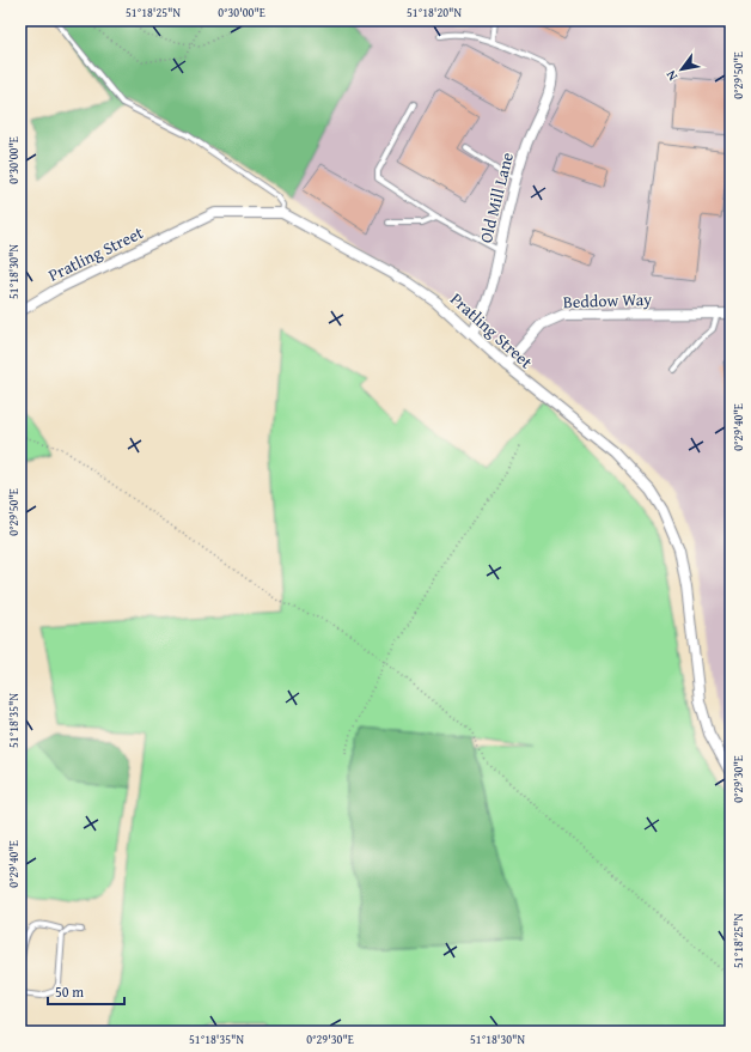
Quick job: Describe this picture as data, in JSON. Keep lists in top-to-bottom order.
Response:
{
  "streets": {
    "street": ["Old Mill Lane", "Pratling Street", "Beddow Way"]
  },
  "crossings": [
    ["Old Mill Lane", "Pratling Street"],
    ["Pratling Street", "Beddow Way"]
  ],
  "scale_bar": "50 m",
  "north": "bottom left",
  "coordinates": [
    "51°18'25\"N",
    "0°30'00\"E",
    "51°18'20\"N",
    "0°29'50\"E",
    "51°18'30\"N",
    "0°29'40\"E",
    "51°18'35\"N",
    "0°29'30\"E"
  ]
}
